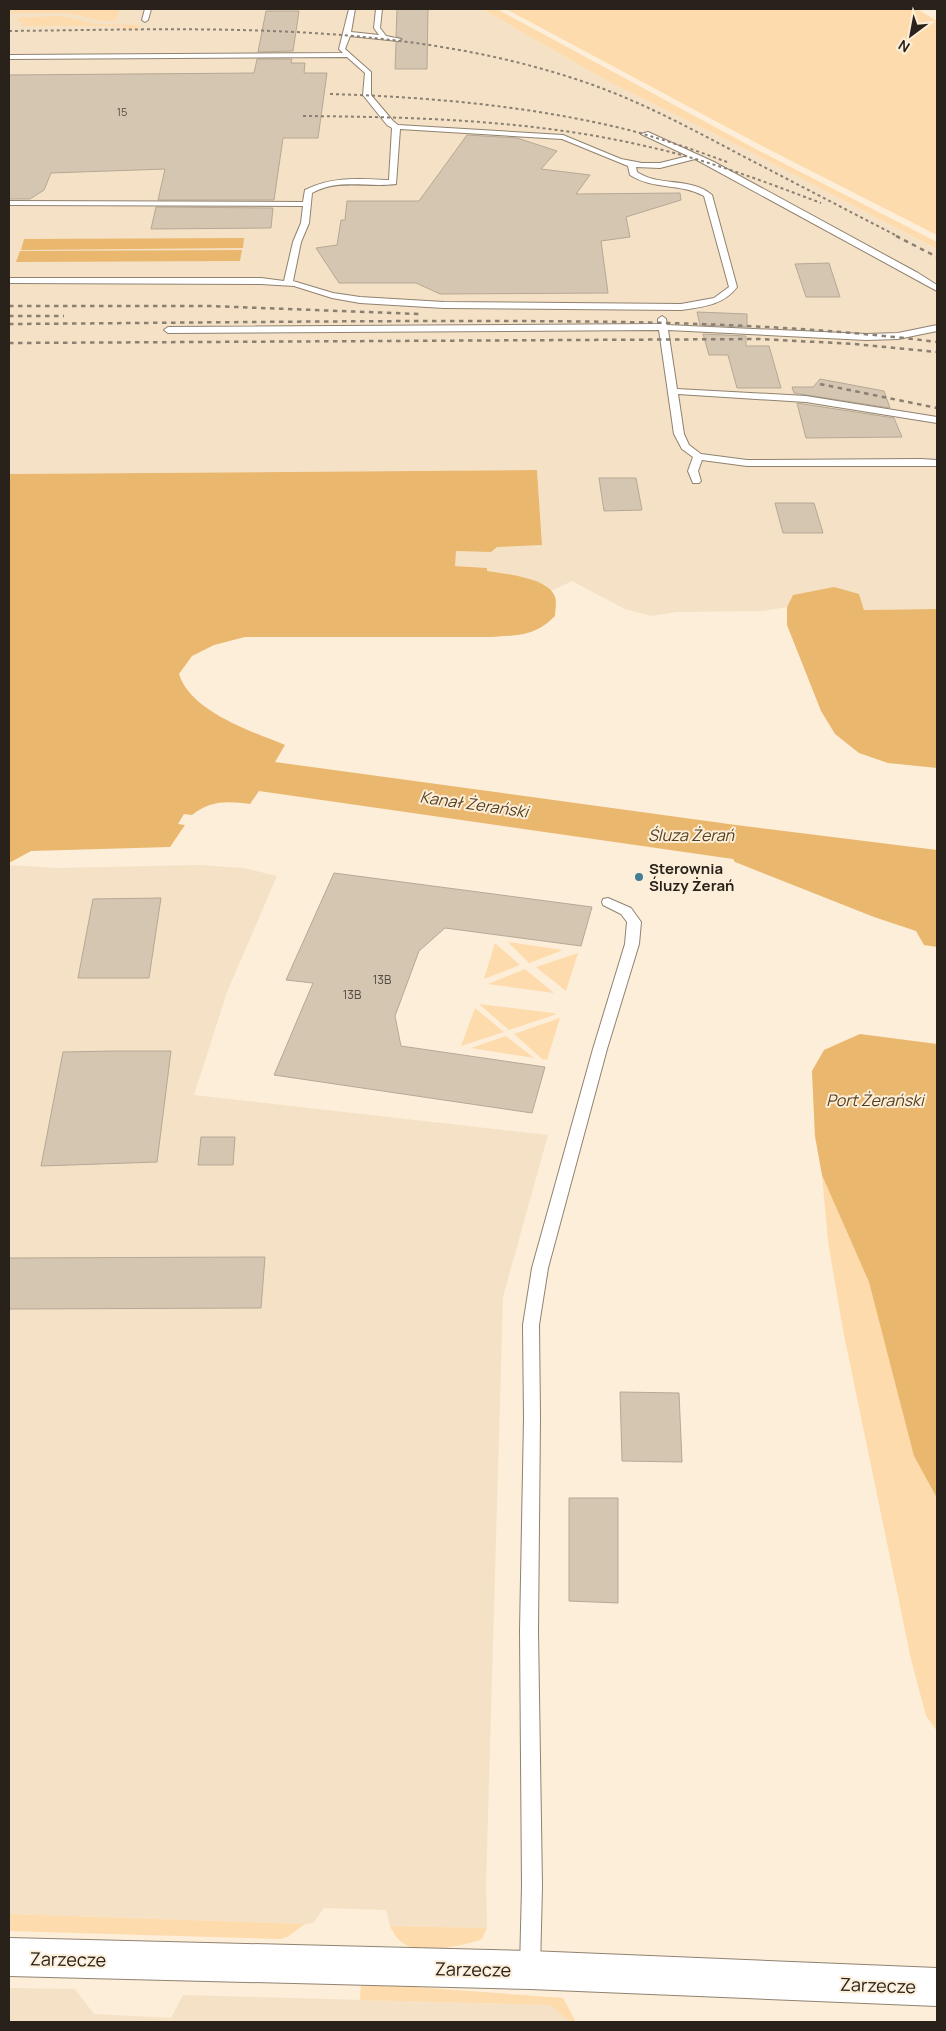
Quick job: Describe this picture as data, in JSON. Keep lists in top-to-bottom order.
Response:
{
  "streets": {
    "street": ["Zarzecze"]
  },
  "water": ["Kanał Żerański", "Śluza Żerań", "Port Żerański"],
  "places": ["Sterownia Śluzy Żerań"],
  "house_numbers": ["15", "13B", "13B"],
  "north": "bottom left"
}
